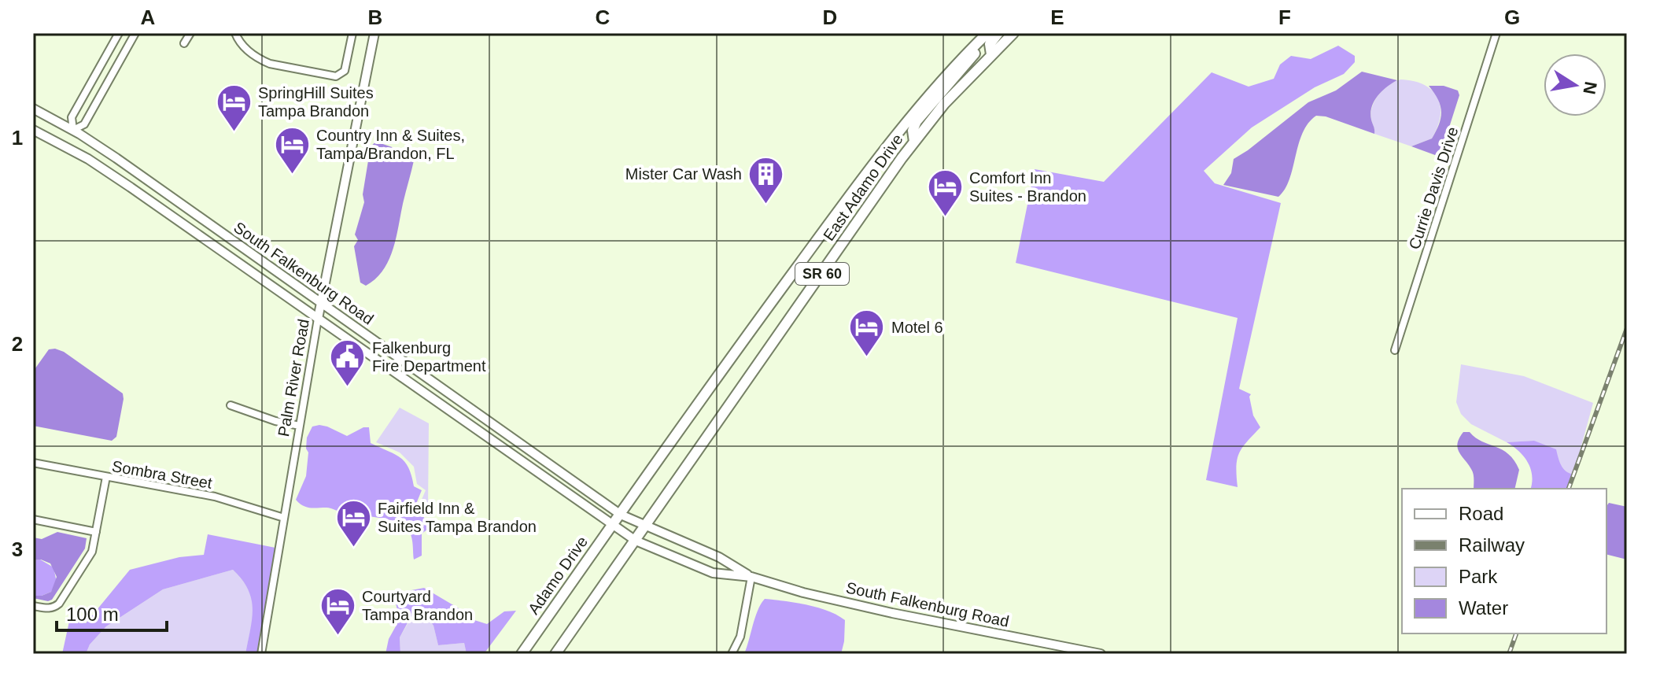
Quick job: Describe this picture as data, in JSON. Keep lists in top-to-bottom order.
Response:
{
  "streets": {
    "main road": ["East Adamo Drive", "SR 60", "Adamo Drive"],
    "street": [
      "Currie Davis Drive",
      "South Falkenburg Road",
      "Palm River Road",
      "Sombra Street"
    ]
  },
  "crossings": [
    ["East Adamo Drive", "South Falkenburg Road"],
    ["East Adamo Drive", "SR 60"],
    ["East Adamo Drive", "Adamo Drive"],
    ["South Falkenburg Road", "SR 60"],
    ["South Falkenburg Road", "Palm River Road"],
    ["South Falkenburg Road", "Adamo Drive"],
    ["Palm River Road", "Sombra Street"]
  ],
  "places": {
    "hotel": [
      "SpringHill Suites Tampa Brandon",
      "Country Inn & Suites, Tampa/Brandon, FL",
      "Comfort Inn Suites - Brandon",
      "Motel 6",
      "Fairfield Inn & Suites Tampa Brandon",
      "Courtyard Tampa Brandon"
    ],
    "building": ["Mister Car Wash"],
    "public building": ["Falkenburg Fire Department"]
  },
  "legend": [
    "Road",
    "Railway",
    "Park",
    "Water"
  ],
  "scale_bar": "100 m",
  "north": "right",
  "grid": {
    "columns": [
      "A",
      "B",
      "C",
      "D",
      "E",
      "F",
      "G"
    ],
    "rows": ["1", "2", "3"]
  }
}
